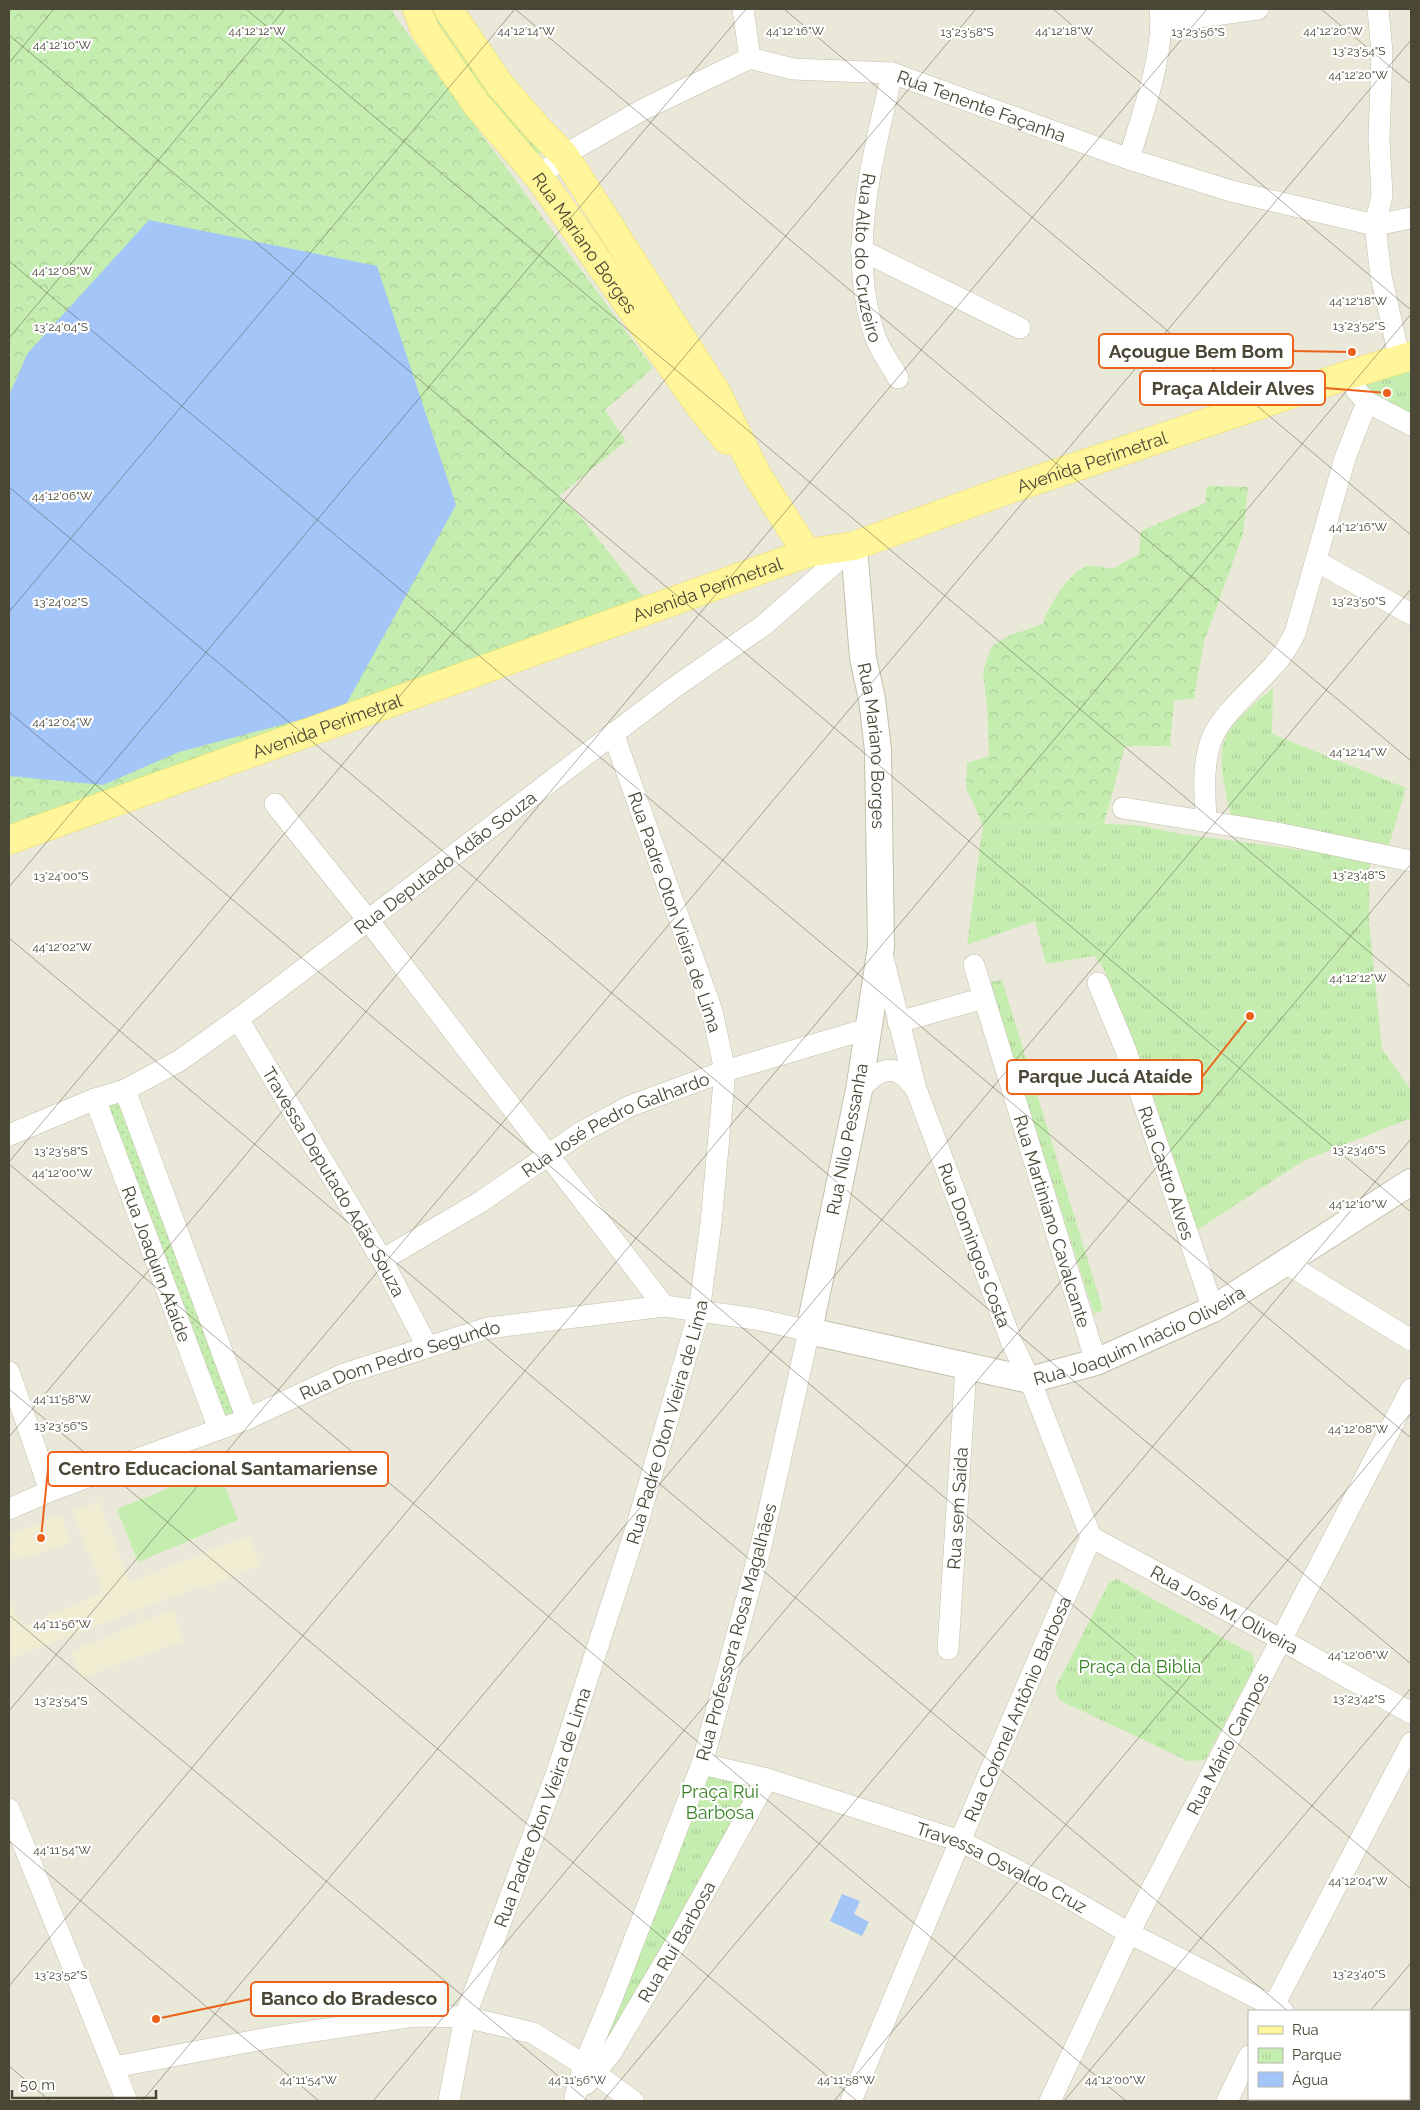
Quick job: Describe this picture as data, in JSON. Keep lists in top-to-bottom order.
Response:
{
  "streets": {
    "main road": ["Rua Mariano Borges", "Avenida Perimetral"],
    "street": [
      "Rua Tenente Façanha",
      "Rua Alto do Cruzeiro",
      "Rua Deputado Adão Souza",
      "Rua Padre Oton Vieira de Lima",
      "Rua José Pedro Galhardo",
      "Rua Nilo Pessanha",
      "Rua Castro Alves",
      "Travessa Deputado Adão Souza",
      "Rua Martiniano Cavalcante",
      "Rua Domingos Costa",
      "Rua Joaquim Ataíde",
      "Rua Joaquim Inácio Oliveira",
      "Rua Dom Pedro Segundo",
      "Rua sem Saida",
      "Rua José M. Oliveira",
      "Rua Professora Rosa Magalhães",
      "Rua Coronel Antônio Barbosa",
      "Rua Mário Campos",
      "Travessa Osvaldo Cruz",
      "Rua Rui Barbosa"
    ]
  },
  "crossings": [
    ["Rua Tenente Façanha", "Rua Alto do Cruzeiro"],
    ["Rua Mariano Borges", "Avenida Perimetral"],
    ["Rua Mariano Borges", "Rua Deputado Adão Souza"],
    ["Rua Mariano Borges", "Rua Nilo Pessanha"],
    ["Rua Mariano Borges", "Rua Domingos Costa"],
    ["Avenida Perimetral", "Rua Deputado Adão Souza"],
    ["Rua Deputado Adão Souza", "Rua Padre Oton Vieira de Lima"],
    ["Rua Deputado Adão Souza", "Travessa Deputado Adão Souza"],
    ["Rua Deputado Adão Souza", "Rua Joaquim Ataíde"],
    ["Rua Padre Oton Vieira de Lima", "Rua José Pedro Galhardo"],
    ["Rua Padre Oton Vieira de Lima", "Rua Dom Pedro Segundo"],
    ["Rua José Pedro Galhardo", "Rua Nilo Pessanha"],
    ["Rua José Pedro Galhardo", "Travessa Deputado Adão Souza"],
    ["Rua Nilo Pessanha", "Rua Domingos Costa"],
    ["Rua Nilo Pessanha", "Rua Joaquim Inácio Oliveira"],
    ["Rua Nilo Pessanha", "Rua Dom Pedro Segundo"],
    ["Rua Nilo Pessanha", "Rua Professora Rosa Magalhães"],
    ["Rua Castro Alves", "Rua Joaquim Inácio Oliveira"],
    ["Travessa Deputado Adão Souza", "Rua Dom Pedro Segundo"],
    ["Rua Martiniano Cavalcante", "Rua Joaquim Inácio Oliveira"],
    ["Rua Domingos Costa", "Rua Joaquim Inácio Oliveira"],
    ["Rua Domingos Costa", "Rua José M. Oliveira"],
    ["Rua Domingos Costa", "Rua Coronel Antônio Barbosa"],
    ["Rua Joaquim Ataíde", "Rua Dom Pedro Segundo"],
    ["Rua Joaquim Inácio Oliveira", "Rua Dom Pedro Segundo"],
    ["Rua Joaquim Inácio Oliveira", "Rua sem Saida"],
    ["Rua Joaquim Inácio Oliveira", "Rua Professora Rosa Magalhães"],
    ["Rua Dom Pedro Segundo", "Rua Professora Rosa Magalhães"],
    ["Rua José M. Oliveira", "Rua Coronel Antônio Barbosa"],
    ["Rua José M. Oliveira", "Rua Mário Campos"],
    ["Rua Professora Rosa Magalhães", "Travessa Osvaldo Cruz"],
    ["Rua Professora Rosa Magalhães", "Rua Rui Barbosa"],
    ["Rua Coronel Antônio Barbosa", "Travessa Osvaldo Cruz"],
    ["Rua Mário Campos", "Travessa Osvaldo Cruz"],
    ["Travessa Osvaldo Cruz", "Rua Rui Barbosa"]
  ],
  "parks": ["Praça da Biblia", "Praça Rui Barbosa"],
  "places": [
    "Açougue Bem Bom",
    "Praça Aldeir Alves",
    "Parque Jucá Ataíde",
    "Centro Educacional Santamariense",
    "Banco do Bradesco"
  ],
  "legend": ["Rua", "Parque", "Água"],
  "scale_bar": "50 m",
  "coordinates": [
    "44°12'12\"W",
    "44°12'14\"W",
    "44°12'16\"W",
    "44°12'18\"W",
    "44°12'20\"W",
    "13°23'58\"S",
    "13°23'56\"S",
    "44°12'10\"W",
    "13°23'54\"S",
    "44°12'08\"W",
    "13°23'52\"S",
    "13°24'04\"S",
    "44°12'06\"W",
    "13°23'50\"S",
    "13°24'02\"S",
    "44°12'04\"W",
    "13°23'48\"S",
    "13°24'00\"S",
    "44°12'02\"W",
    "13°23'46\"S",
    "44°12'00\"W",
    "44°11'58\"W",
    "44°11'56\"W",
    "13°23'42\"S",
    "44°11'54\"W",
    "13°23'40\"S"
  ]
}
